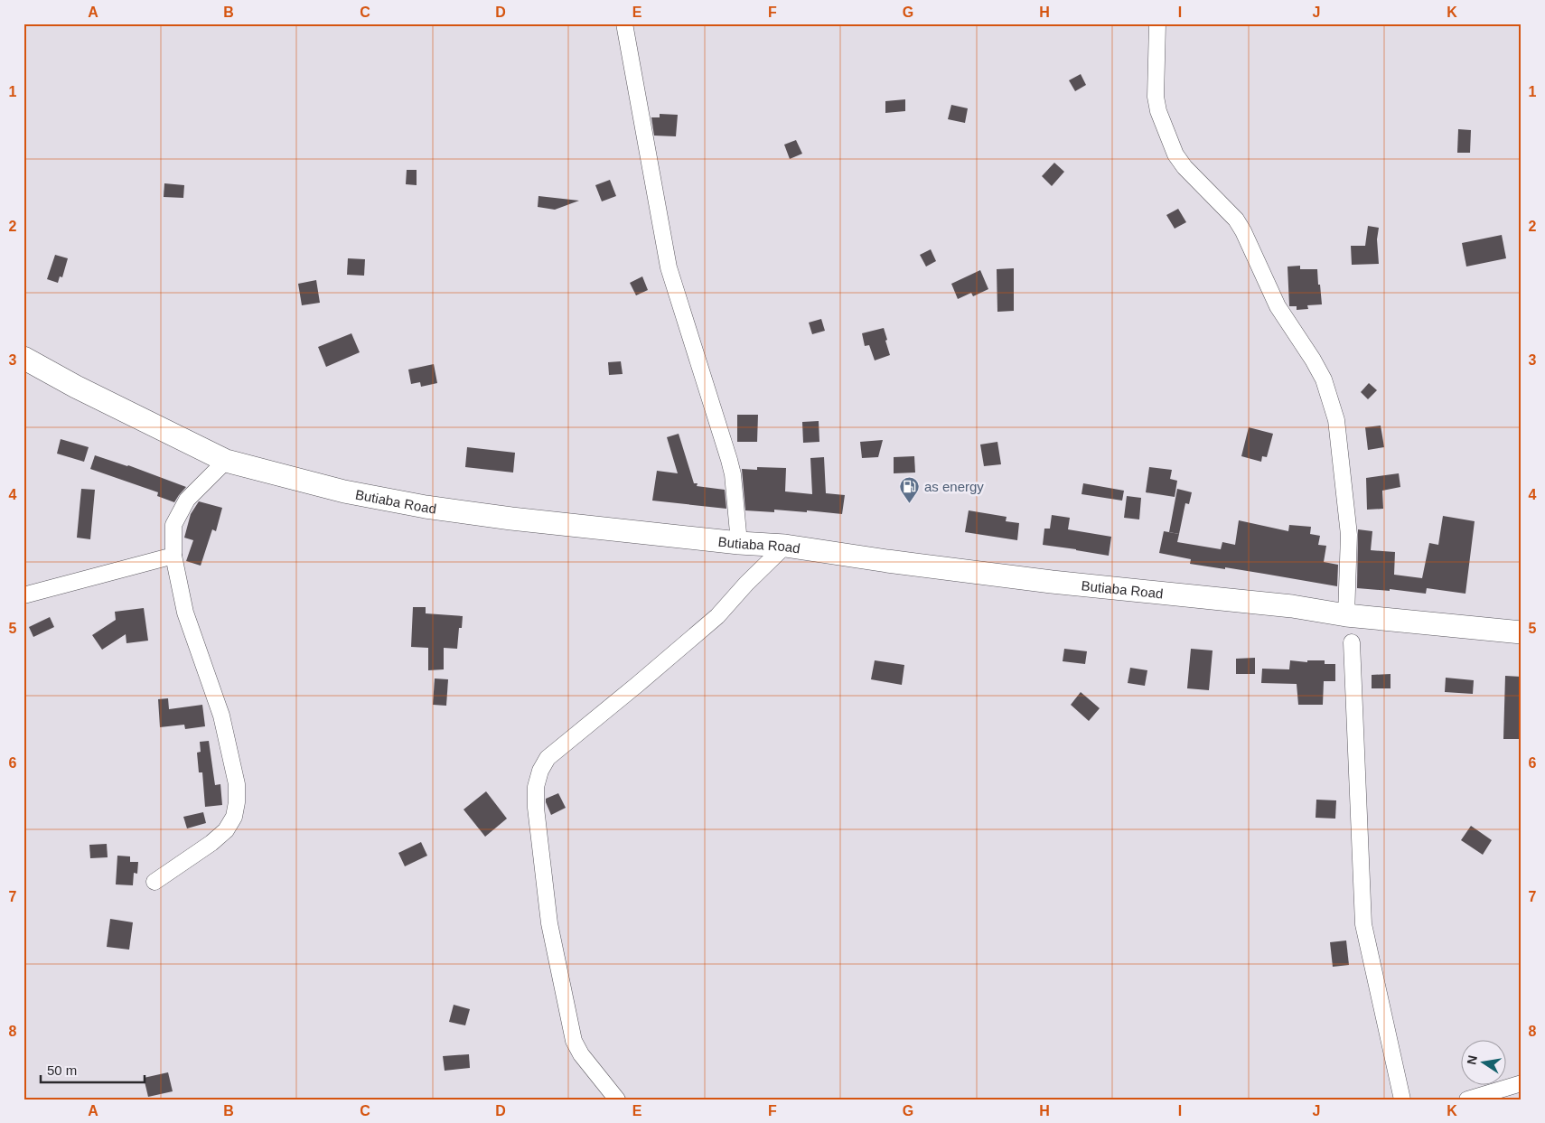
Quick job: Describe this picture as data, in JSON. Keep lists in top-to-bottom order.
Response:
{
  "streets": {
    "main road": ["Butiaba Road"]
  },
  "places": {
    "fuel station": ["as energy"]
  },
  "scale_bar": "50 m",
  "north": "left",
  "grid": {
    "columns": [
      "A",
      "B",
      "C",
      "D",
      "E",
      "F",
      "G",
      "H",
      "I",
      "J",
      "K"
    ],
    "rows": [
      "1",
      "2",
      "3",
      "4",
      "5",
      "6",
      "7",
      "8"
    ]
  }
}
